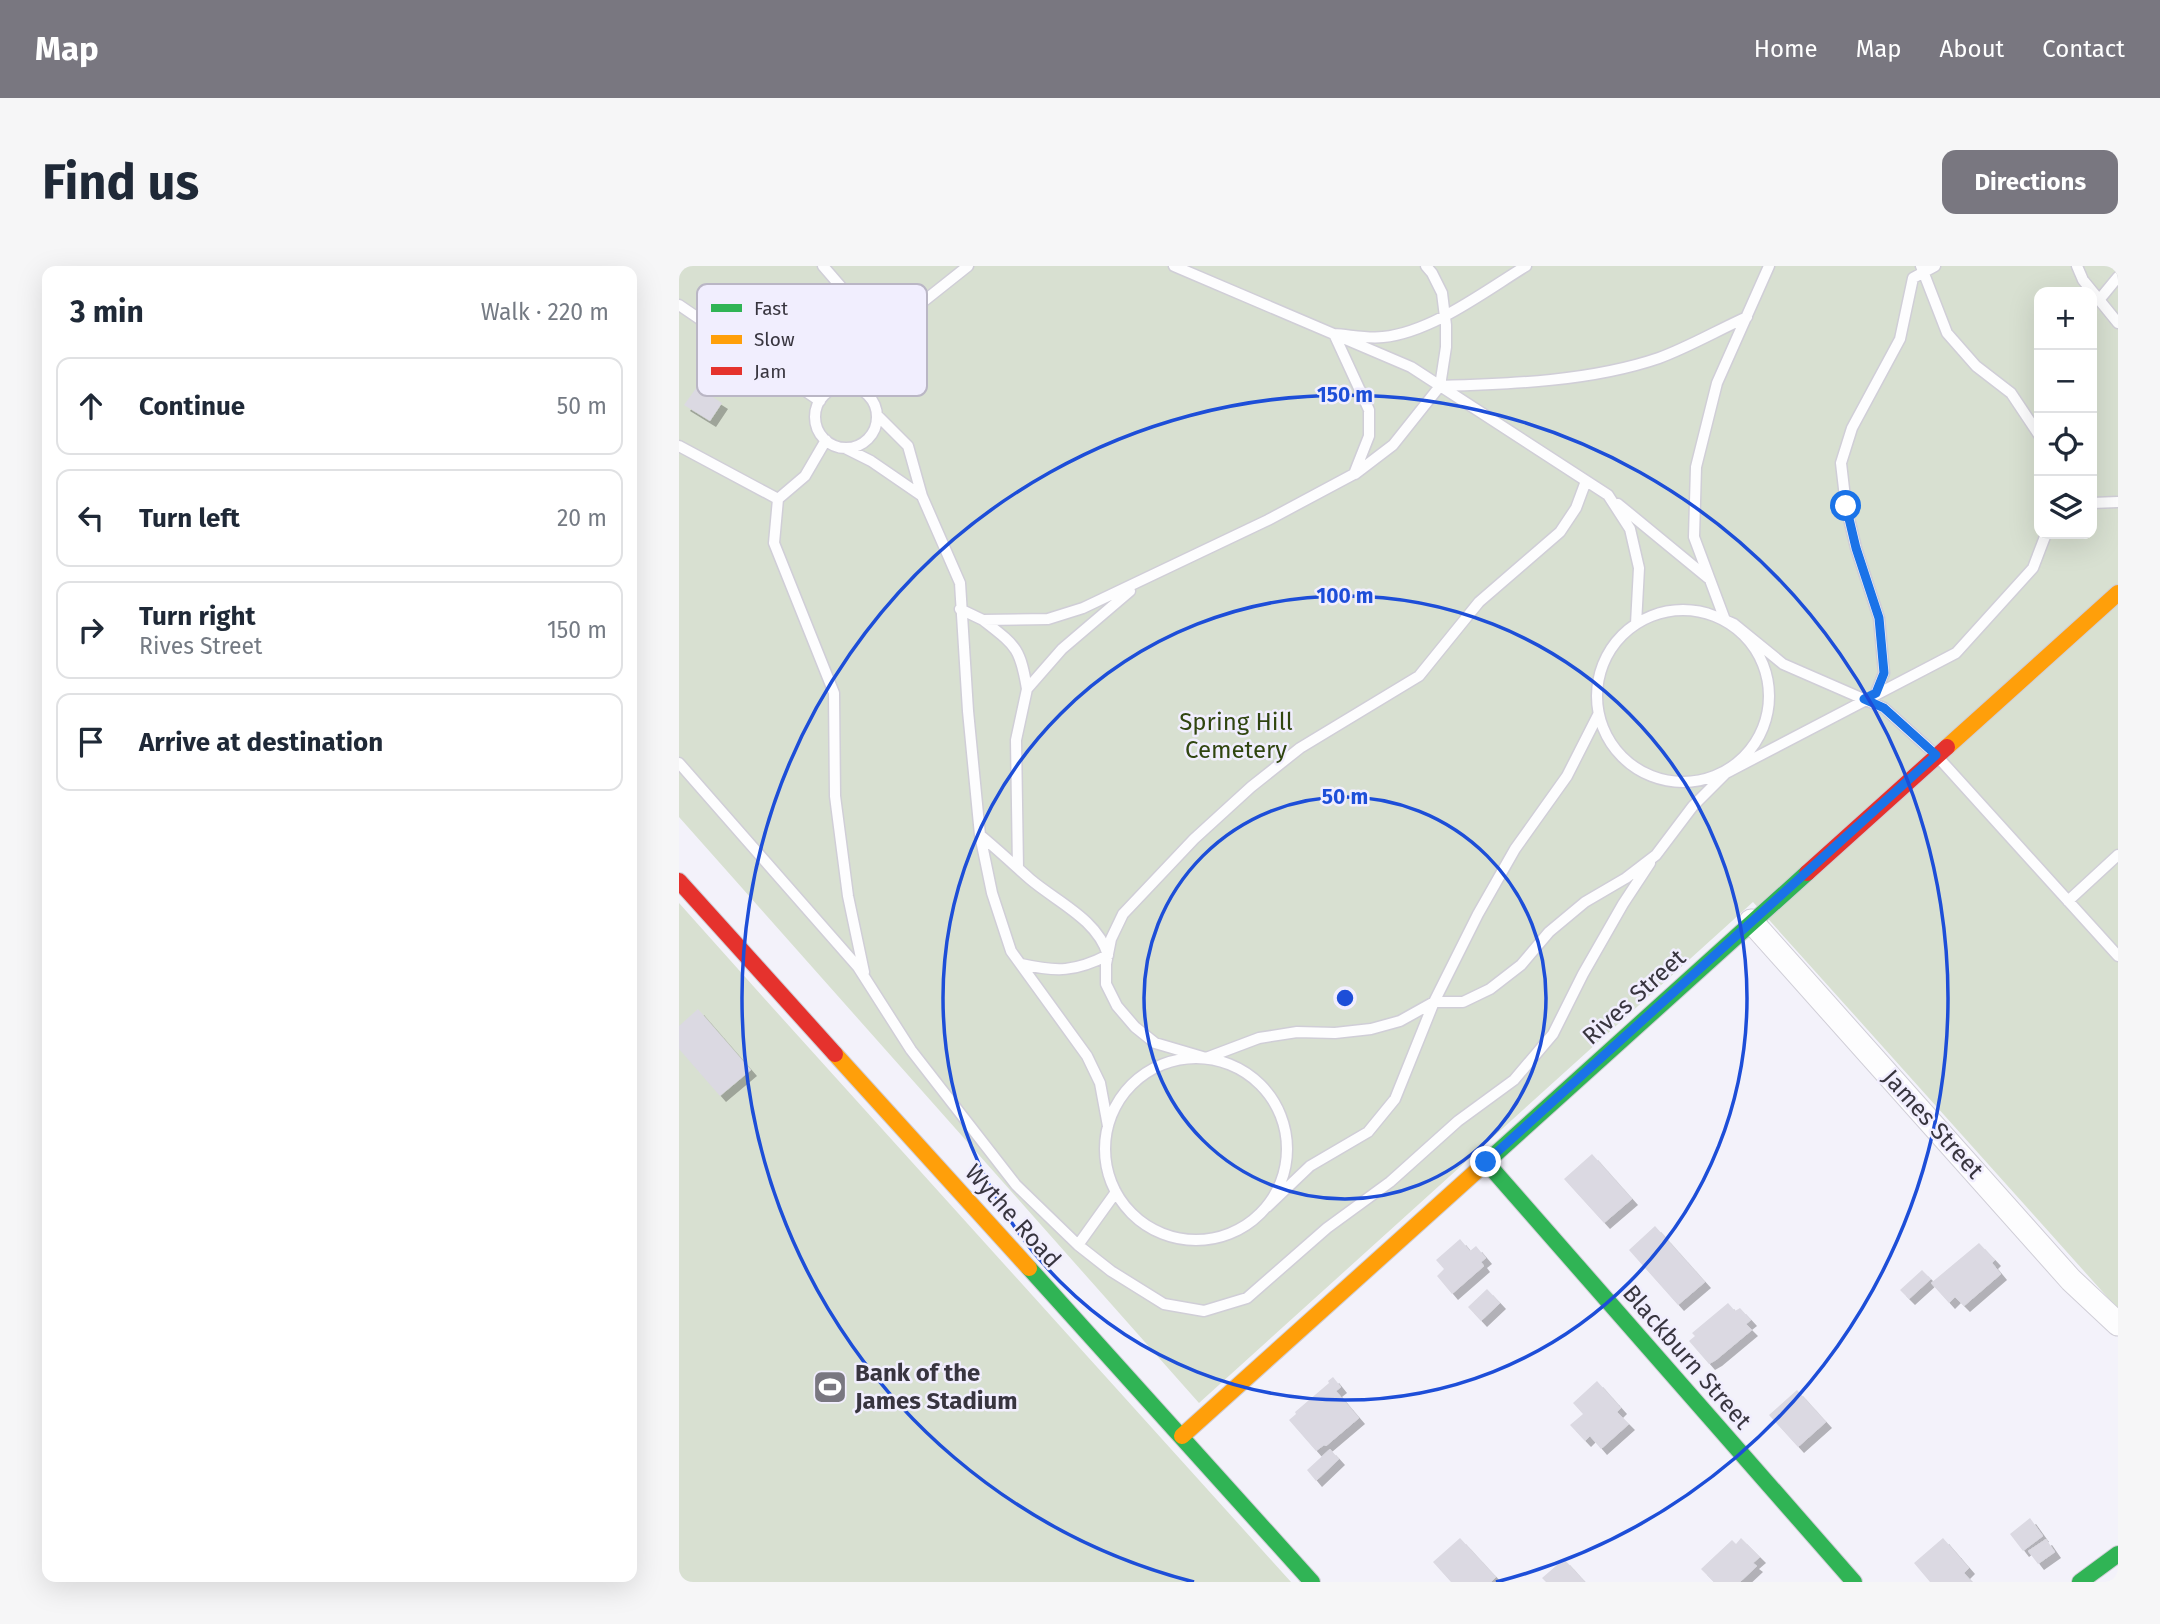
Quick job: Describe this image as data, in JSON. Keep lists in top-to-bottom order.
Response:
{
  "streets": {
    "street": [
      "Rives Street",
      "James Street",
      "Wythe Road",
      "Blackburn Street"
    ]
  },
  "crossings": [
    ["Rives Street", "James Street"],
    ["Rives Street", "Wythe Road"],
    ["Rives Street", "Blackburn Street"]
  ],
  "parks": ["Spring Hill Cemetery"],
  "places": {
    "sports": ["Bank of the James Stadium"]
  },
  "legend": ["Fast", "Slow", "Jam"],
  "page": {
    "header": "Map",
    "nav": [
      "Home",
      "Map",
      "About",
      "Contact"
    ],
    "buttons": "Directions",
    "title": "Find us",
    "heading": ["3 min", "Walk · 220 m"],
    "map_buttons": ["+", "−"],
    "list": [
      ["Continue", "50 m"],
      ["Turn left", "20 m"],
      ["Turn right", "Rives Street", "150 m"],
      "Arrive at destination"
    ]
  },
  "rings": ["150 m", "100 m", "50 m"]
}
